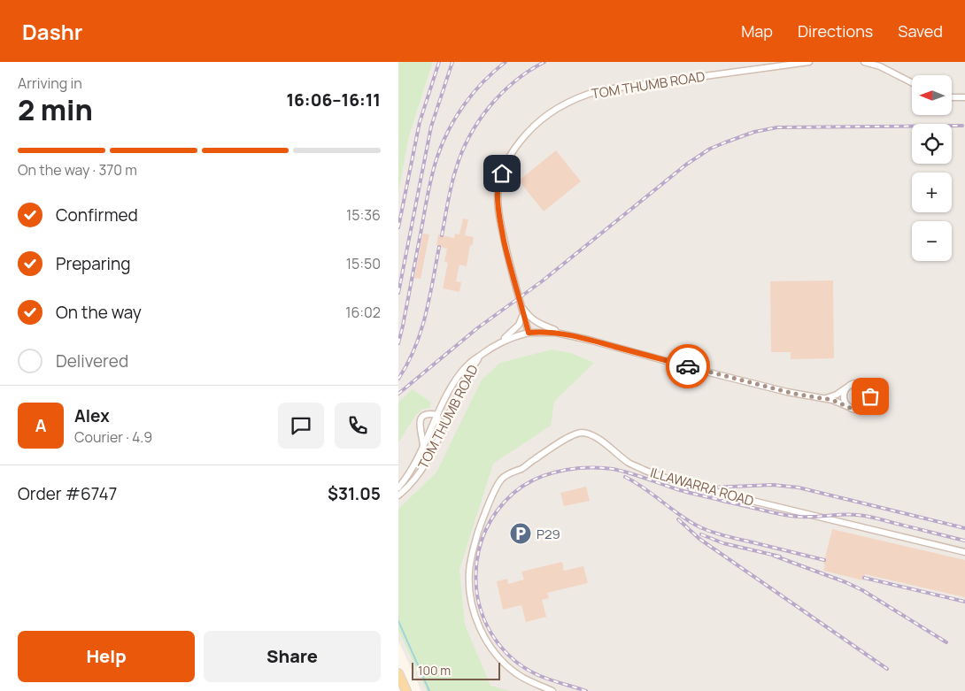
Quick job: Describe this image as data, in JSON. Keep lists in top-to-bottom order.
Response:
{
  "streets": {
    "street": ["TOM THUMB ROAD", "ILLAWARRA ROAD"]
  },
  "places": {
    "parking": ["P29"]
  },
  "scale_bar": "100 m",
  "north": "left",
  "page": {
    "header": "Dashr",
    "nav": ["Map", "Directions", "Saved"],
    "heading": ["2 min", "Arriving in", "16:06–16:11"],
    "panel": [
      "Alex",
      "Courier · 4.9",
      "Order #6747",
      "$31.05"
    ],
    "map_buttons": ["+", "−"],
    "bar": "On the way · 370 m",
    "list": [
      ["Confirmed", "15:36"],
      ["Preparing", "15:50"],
      ["On the way", "16:02"],
      "Delivered"
    ],
    "round": "A",
    "buttons": ["Help", "Share"],
    "scale": "100 m"
  }
}
